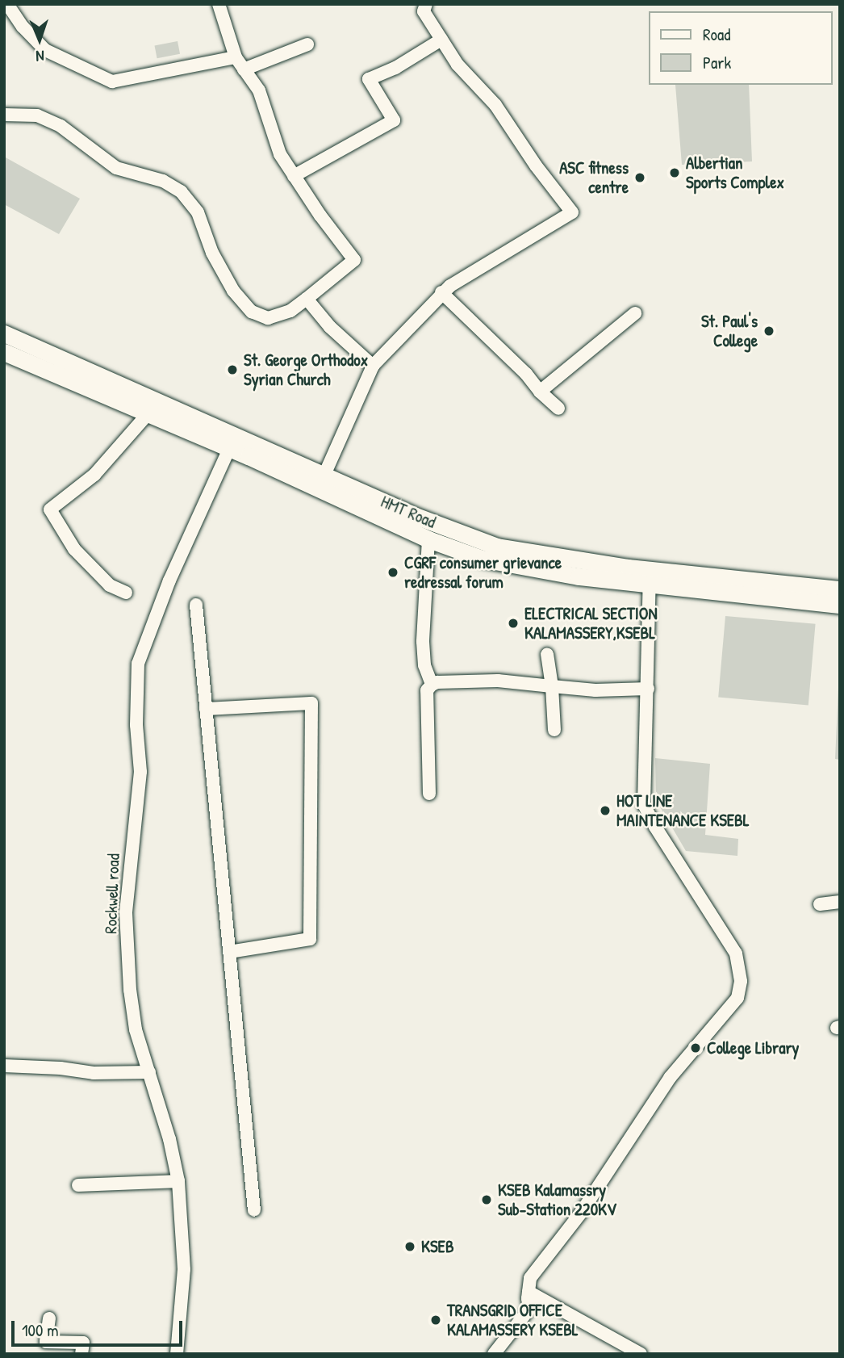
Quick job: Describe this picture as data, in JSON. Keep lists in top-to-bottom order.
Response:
{
  "streets": {
    "main road": ["HMT Road"],
    "street": ["Rockwell road"]
  },
  "crossings": [
    ["HMT Road", "Rockwell road"]
  ],
  "places": [
    "Albertian Sports Complex",
    "ASC fitness centre",
    "St. Paul's College",
    "St. George Orthodox Syrian Church",
    "CGRF consumer grievance redressal forum",
    "ELECTRICAL SECTION KALAMASSERY,KSEBL",
    "HOT LINE MAINTENANCE KSEBL",
    "College Library",
    "KSEB Kalamassry Sub-Station 220KV",
    "KSEB",
    "TRANSGRID OFFICE KALAMASSERY KSEBL"
  ],
  "legend": ["Road", "Park"],
  "scale_bar": "100 m",
  "north": "bottom"
}
